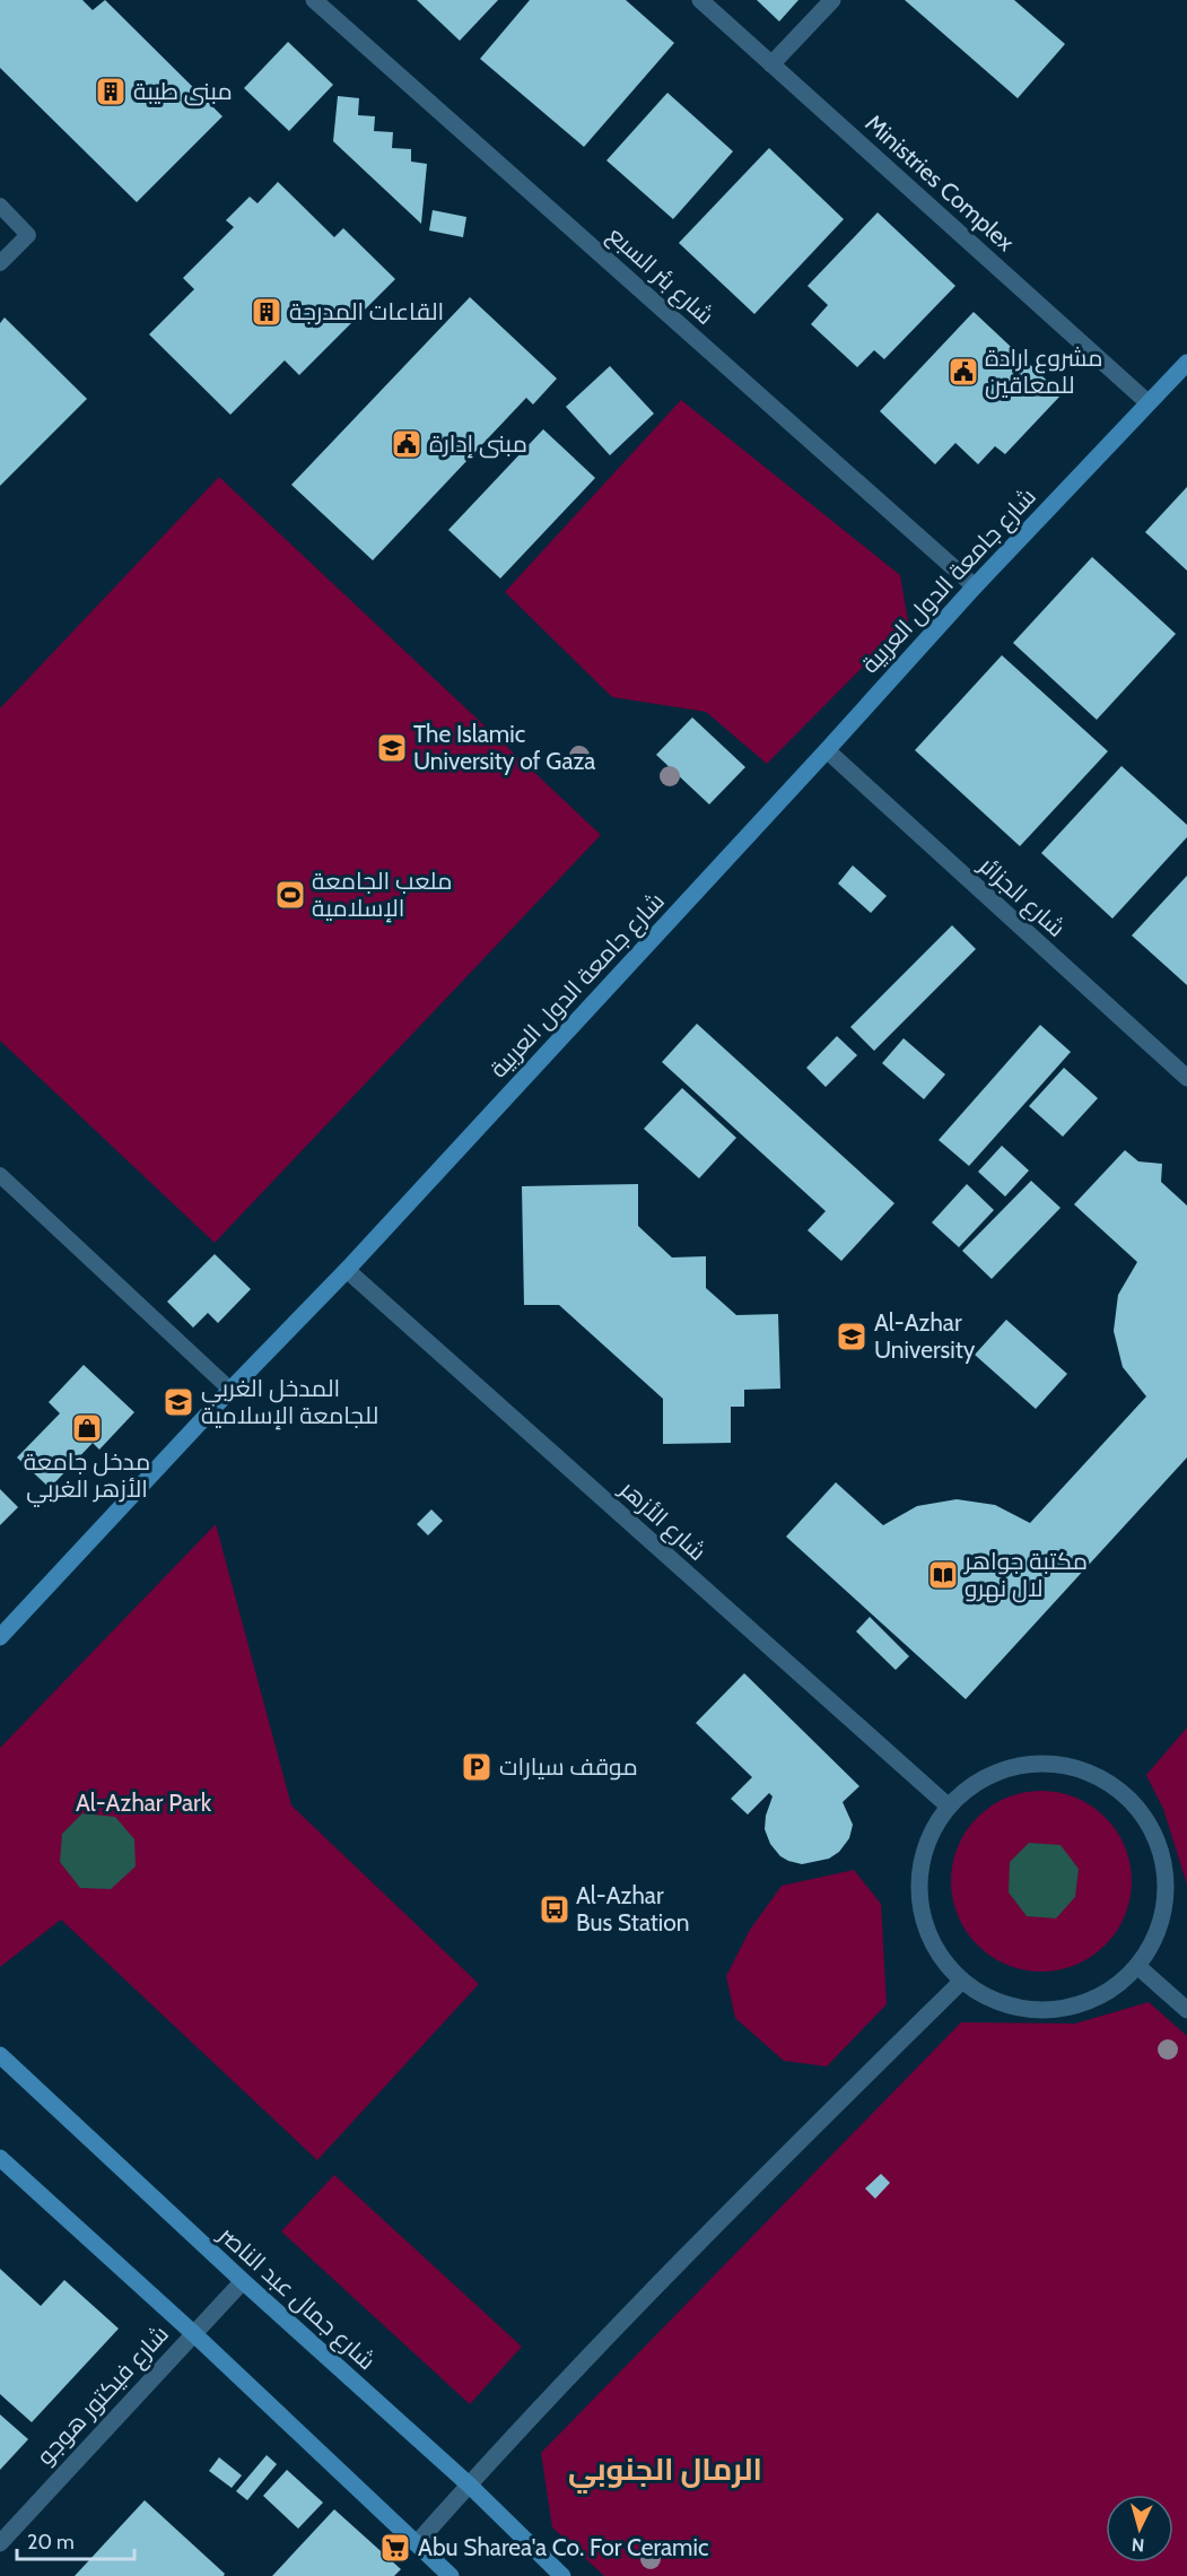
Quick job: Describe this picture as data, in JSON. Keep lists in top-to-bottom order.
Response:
{
  "streets": {
    "main road": ["شارع جامعة الدول العربية", "شارع جمال عبد الناصر"],
    "street": [
      "Ministries Complex",
      "شارع بئر السبع",
      "شارع الجزائر",
      "شارع الأزهر",
      "شارع فيكتور هوجو"
    ]
  },
  "crossings": [
    ["Ministries Complex", "شارع جامعة الدول العربية"],
    ["شارع بئر السبع", "شارع جامعة الدول العربية"],
    ["شارع جامعة الدول العربية", "شارع الجزائر"],
    ["شارع جامعة الدول العربية", "شارع الأزهر"],
    ["شارع جمال عبد الناصر", "شارع فيكتور هوجو"]
  ],
  "districts": ["الرمال الجنوبي"],
  "parks": ["Al-Azhar Park"],
  "places": {
    "building": ["مبنى طيبة", "القاعات المدرجة"],
    "public building": ["مشروع ارادة للمعاقين", "مبنى إدارة"],
    "school or university": ["The Islamic University of Gaza", "Al-Azhar University", "المدخل الغربي للجامعة الإسلامية"],
    "sports": ["ملعب الجامعة الإسلامية"],
    "shop": ["مدخل جامعة الأزهر الغربي"],
    "library": ["مكتبة جواهر لال نهرو"],
    "parking": ["موقف سيارات"],
    "bus stop": ["Al-Azhar Bus Station"],
    "supermarket": ["Abu Sharea'a Co. For Ceramic"]
  },
  "scale_bar": "20 m",
  "north": "bottom"
}
